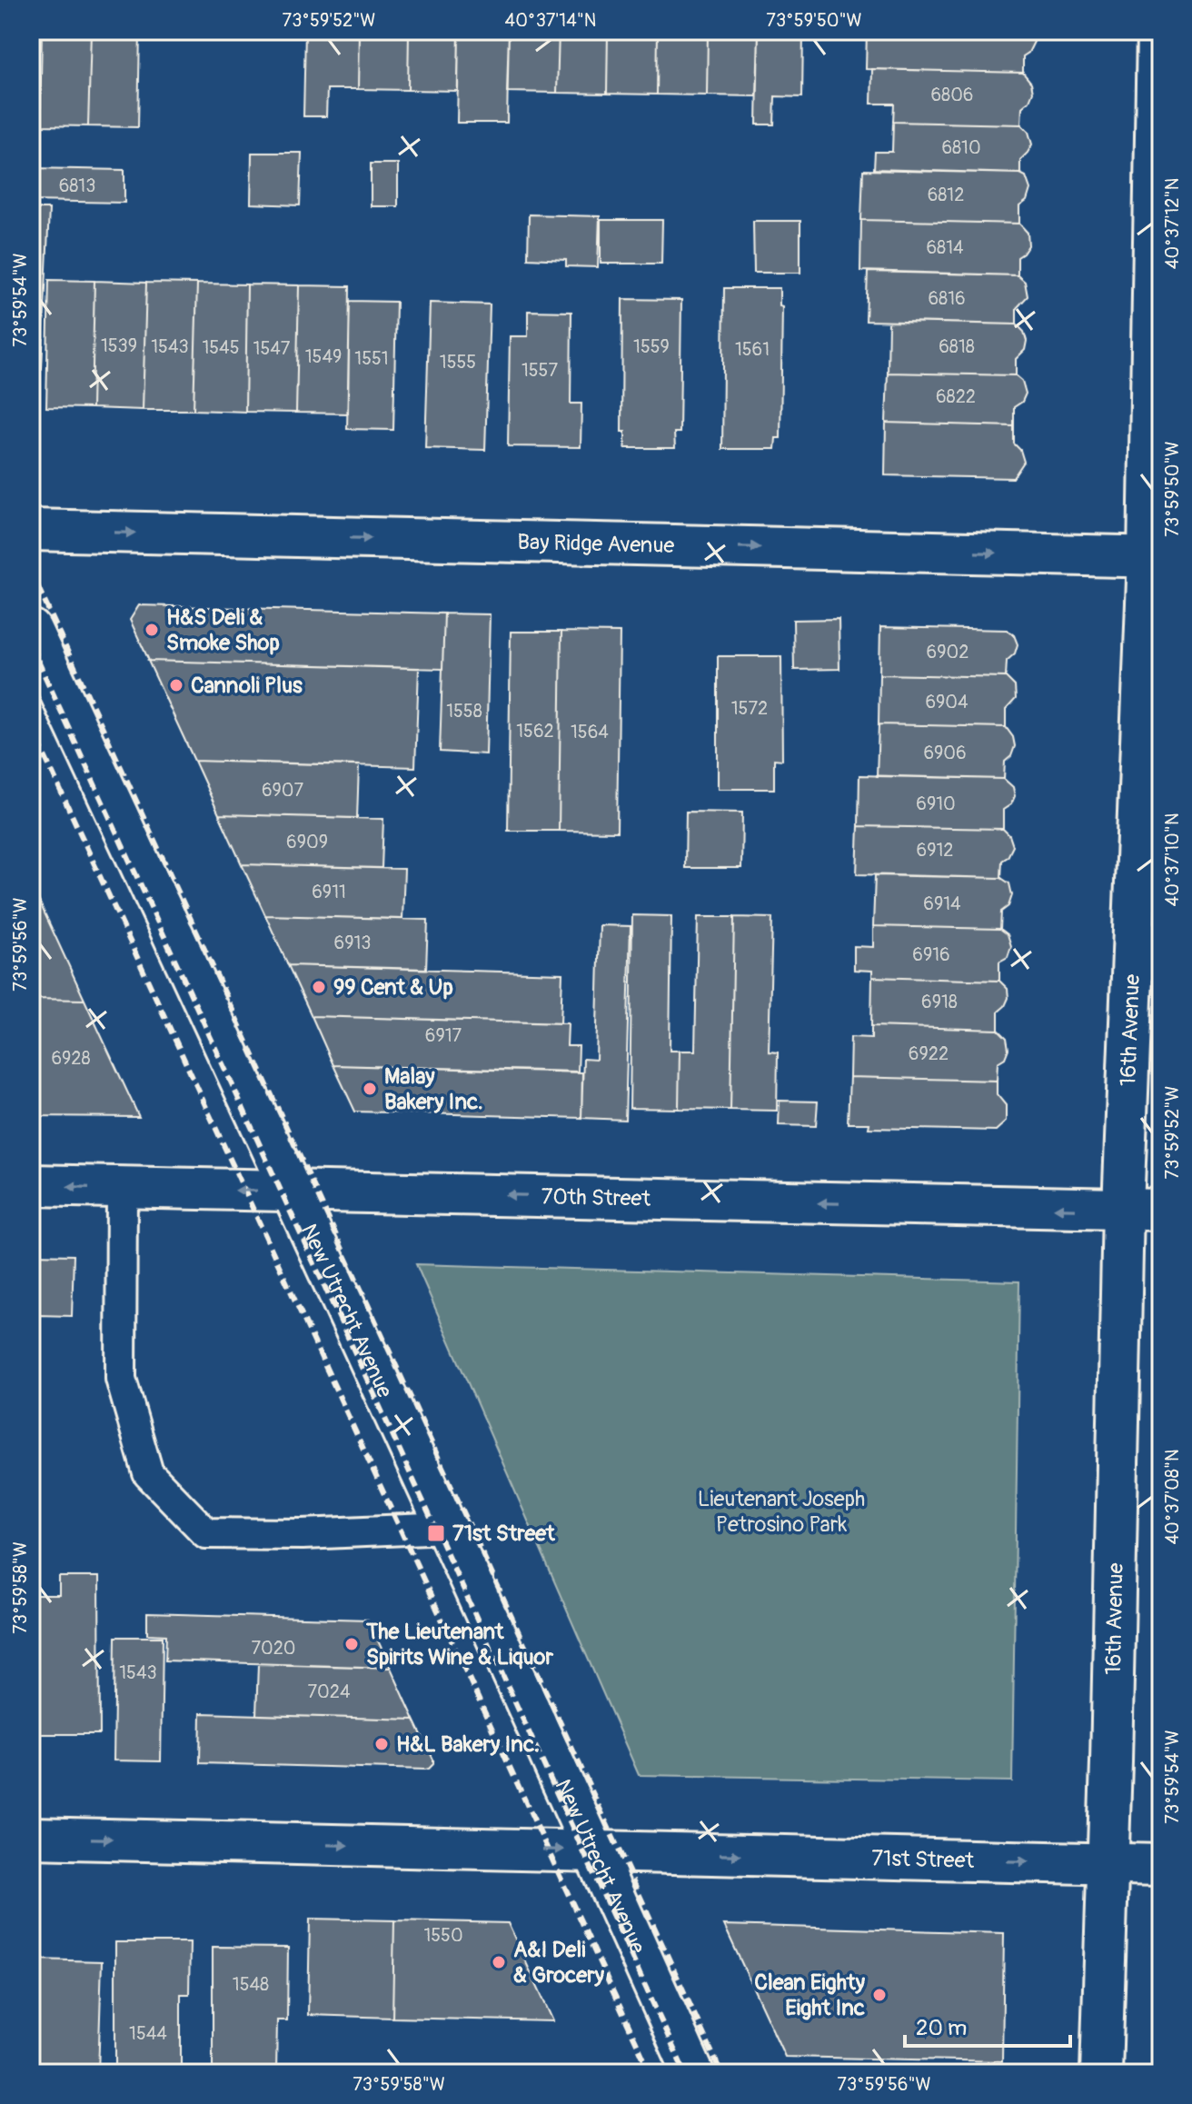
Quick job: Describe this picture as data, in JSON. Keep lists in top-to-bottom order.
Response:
{
  "streets": {
    "street": [
      "Bay Ridge Avenue",
      "16th Avenue",
      "70th Street",
      "New Utrecht Avenue",
      "71st Street"
    ]
  },
  "crossings": [
    ["Bay Ridge Avenue", "16th Avenue"],
    ["16th Avenue", "70th Street"],
    ["16th Avenue", "71st Street"],
    ["70th Street", "New Utrecht Avenue"],
    ["New Utrecht Avenue", "71st Street"]
  ],
  "one_way": ["Bay Ridge Avenue", "70th Street", "71st Street"],
  "parks": ["Lieutenant Joseph Petrosino Park"],
  "places": {
    "other": [
      "H&S Deli & Smoke Shop",
      "Cannoli Plus",
      "99 Cent & Up",
      "Malay Bakery Inc.",
      "The Lieutenant Spirits Wine & Liquor",
      "H&L Bakery Inc.",
      "A&I Deli & Grocery",
      "Clean Eighty Eight Inc"
    ],
    "transit": ["71st Street"]
  },
  "house_numbers": [
    "6806",
    "6810",
    "6813",
    "6812",
    "6814",
    "6816",
    "1539",
    "1543",
    "1559",
    "6818",
    "1545",
    "1547",
    "1561",
    "1549",
    "1551",
    "1555",
    "1557",
    "6822",
    "6902",
    "6904",
    "1572",
    "1558",
    "1562",
    "1564",
    "6906",
    "6907",
    "6910",
    "6909",
    "6912",
    "6911",
    "6914",
    "6913",
    "6916",
    "6918",
    "6917",
    "6922",
    "6928",
    "7020",
    "1543",
    "7024",
    "1550",
    "1548",
    "1544"
  ],
  "scale_bar": "20 m",
  "coordinates": [
    "73°59'52\"W",
    "40°37'14\"N",
    "73°59'50\"W",
    "40°37'12\"N",
    "73°59'54\"W",
    "40°37'10\"N",
    "73°59'56\"W",
    "40°37'08\"N",
    "73°59'58\"W"
  ]
}
